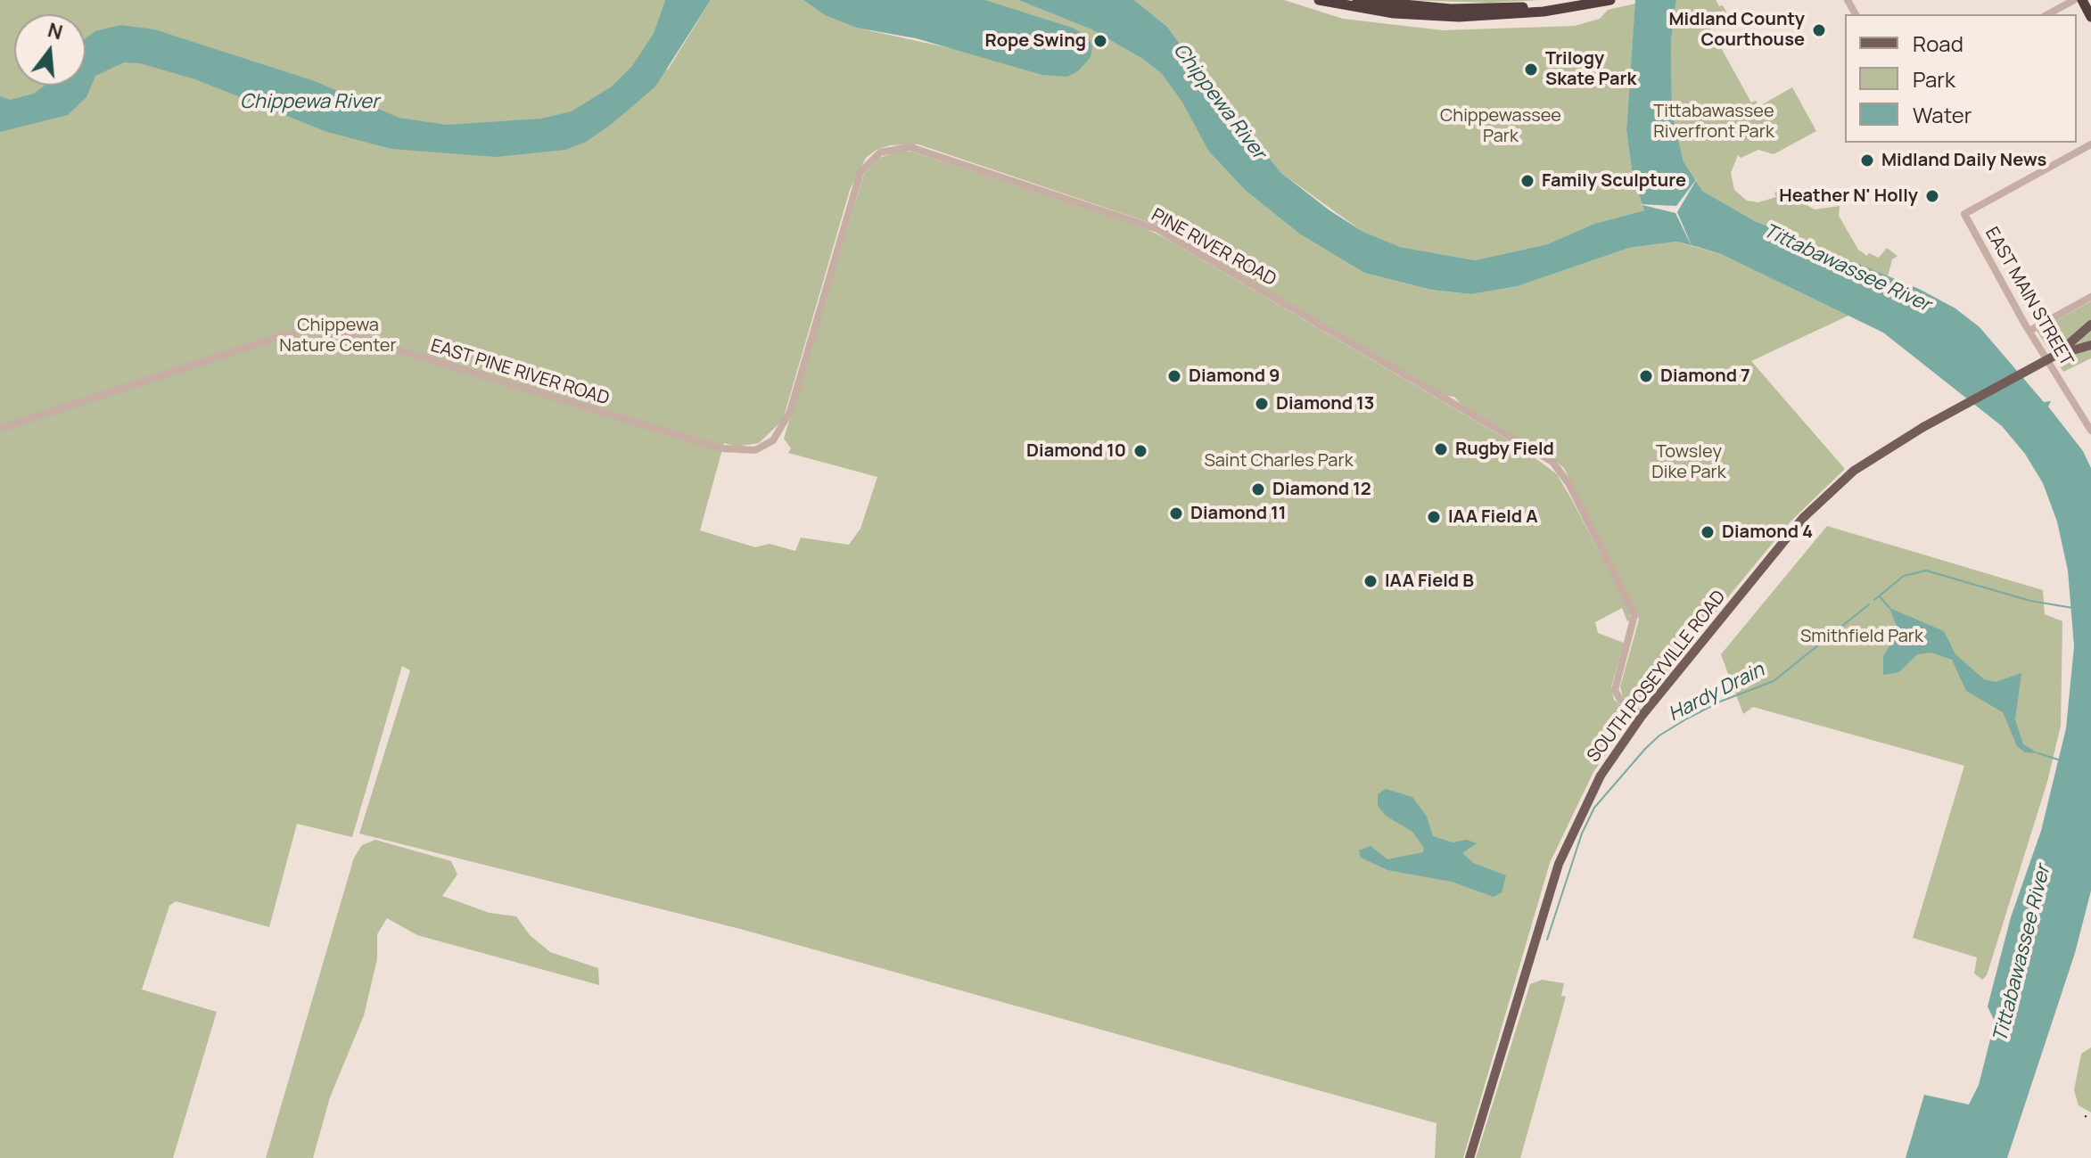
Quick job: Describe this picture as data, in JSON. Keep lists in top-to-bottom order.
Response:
{
  "streets": {
    "main road": ["SOUTH POSEYVILLE ROAD"],
    "street": ["PINE RIVER ROAD", "EAST MAIN STREET", "EAST PINE RIVER ROAD"]
  },
  "crossings": [
    ["PINE RIVER ROAD", "EAST PINE RIVER ROAD"],
    ["PINE RIVER ROAD", "SOUTH POSEYVILLE ROAD"]
  ],
  "water": ["Chippewa River", "Tittabawassee River", "Hardy Drain"],
  "parks": [
    "Tittabawassee Riverfront Park",
    "Chippewassee Park",
    "Chippewa Nature Center",
    "Towsley Dike Park",
    "Saint Charles Park",
    "Smithfield Park"
  ],
  "places": [
    "Midland County Courthouse",
    "Rope Swing",
    "Trilogy Skate Park",
    "Midland Daily News",
    "Family Sculpture",
    "Heather N' Holly",
    "Diamond 9",
    "Diamond 7",
    "Diamond 13",
    "Rugby Field",
    "Diamond 10",
    "Diamond 12",
    "Diamond 11",
    "IAA Field A",
    "Diamond 4",
    "IAA Field B"
  ],
  "legend": ["Road", "Park", "Water"],
  "north": "top"
}
